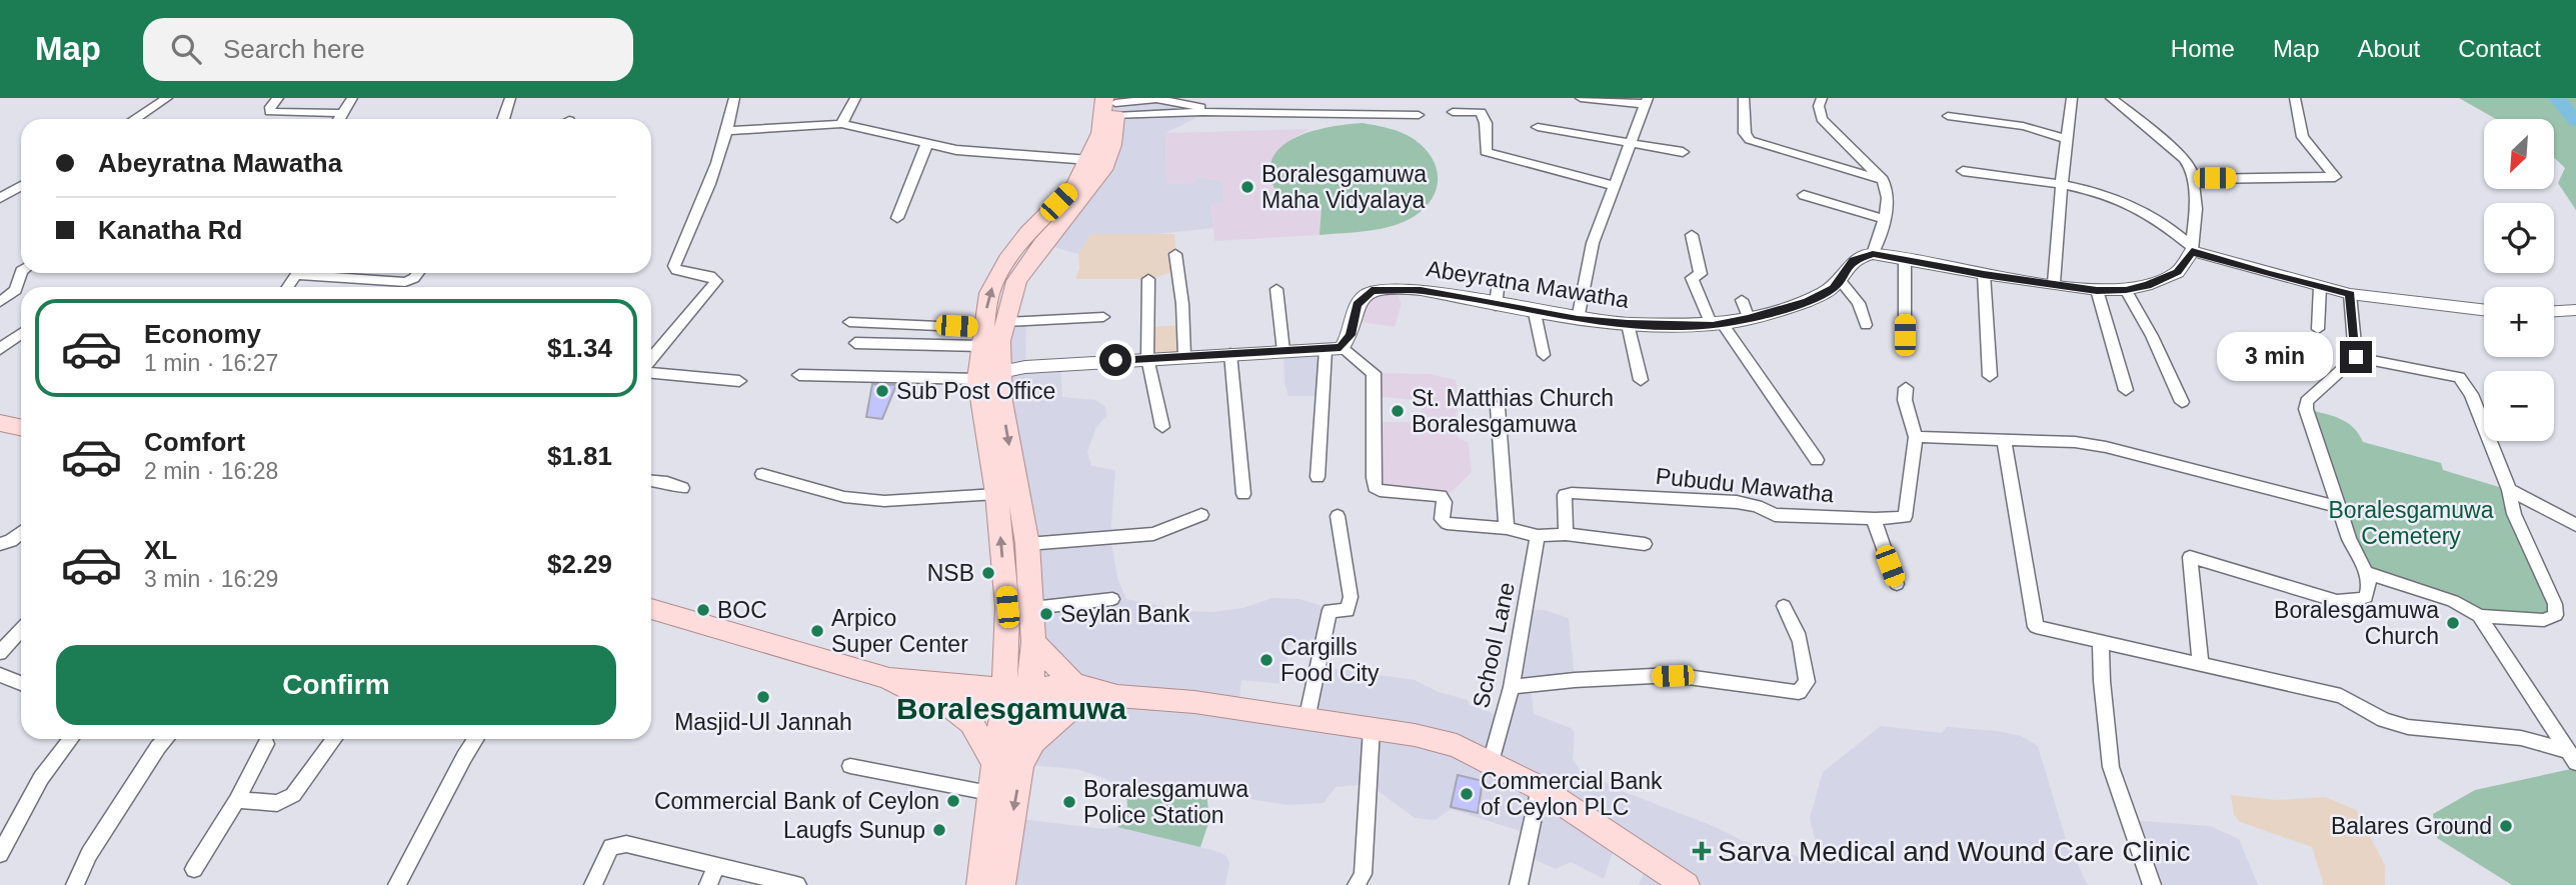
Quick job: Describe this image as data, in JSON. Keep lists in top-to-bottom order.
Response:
{
  "streets": {
    "street": ["Abeyratna Mawatha", "Pubudu Mawatha", "School Lane"]
  },
  "districts": ["Boralesgamuwa"],
  "parks": ["Boralesgamuwa Cemetery"],
  "places": {
    "other": [
      "Boralesgamuwa Maha Vidyalaya",
      "Sub Post Office",
      "St. Matthias Church Boralesgamuwa",
      "NSB",
      "BOC",
      "Seylan Bank",
      "Boralesgamuwa Church",
      "Arpico Super Center",
      "Cargills Food City",
      "Masjid-Ul Jannah",
      "Commercial Bank of Ceylon PLC",
      "Commercial Bank of Ceylon",
      "Boralesgamuwa Police Station",
      "Balares Ground",
      "Laugfs Sunup"
    ],
    "health": ["Sarva Medical and Wound Care Clinic"]
  },
  "north": "bottom left",
  "page": {
    "header": "Map",
    "search": "Search here",
    "nav": [
      "Home",
      "Map",
      "About",
      "Contact"
    ],
    "map_buttons": ["+", "−"],
    "banner": ["Abeyratna Mawatha", "Kanatha Rd"],
    "list": [
      {
        "name": "Economy",
        "note": "1 min · 16:27",
        "value": "$1.34"
      },
      {
        "name": "Comfort",
        "note": "2 min · 16:28",
        "value": "$1.81"
      },
      {
        "name": "XL",
        "note": "3 min · 16:29",
        "value": "$2.29"
      }
    ],
    "bubble": "3 min",
    "buttons": "Confirm"
  }
}
